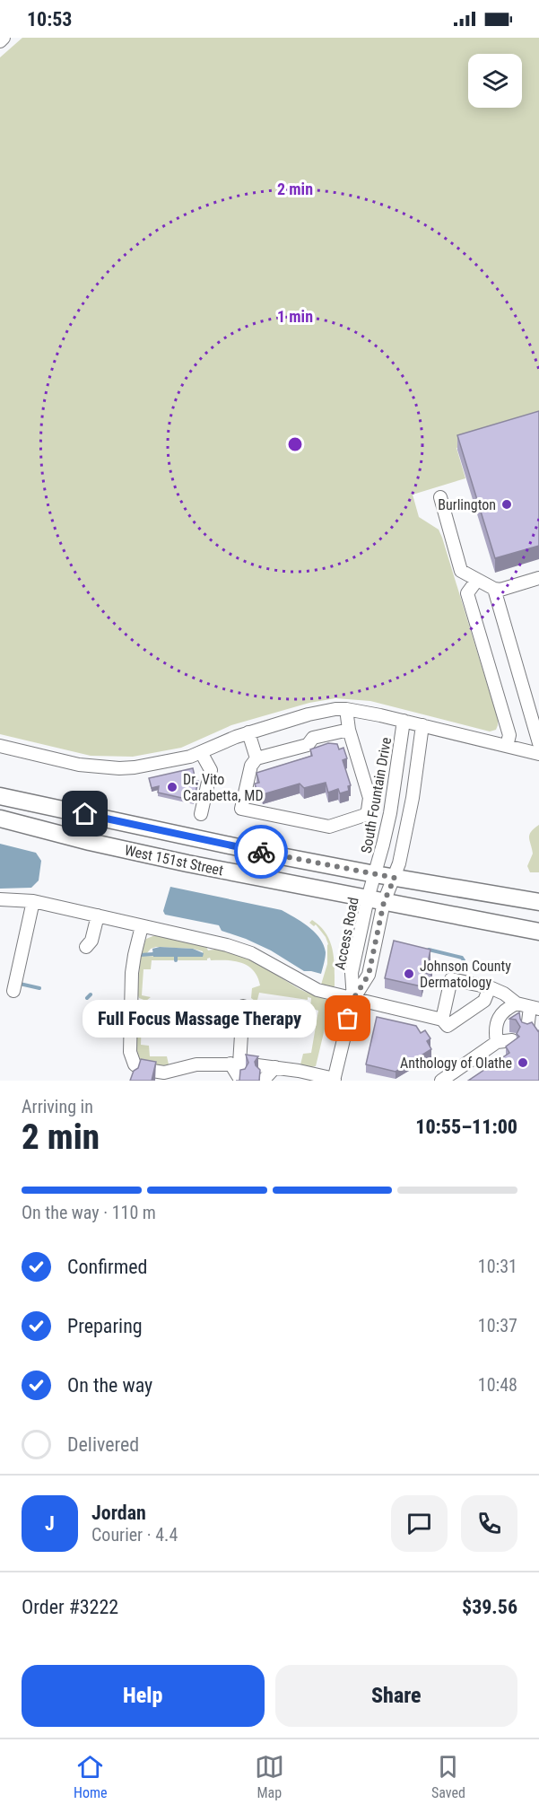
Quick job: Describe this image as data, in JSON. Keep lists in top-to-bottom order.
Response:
{
  "streets": {
    "main road": ["West 151st Street"],
    "street": ["South Fountain Drive", "Access Road"]
  },
  "crossings": [
    ["South Fountain Drive", "West 151st Street"],
    ["South Fountain Drive", "Access Road"],
    ["West 151st Street", "Access Road"]
  ],
  "places": [
    "Burlington",
    "Dr. Vito Carabetta, MD",
    "Johnson County Dermatology",
    "Full Focus Massage Therapy",
    "Anthology of Olathe"
  ],
  "page": {
    "status": "10:53",
    "bubble": "Full Focus Massage Therapy",
    "heading": ["2 min", "Arriving in", "10:55–11:00"],
    "panel": [
      "Jordan",
      "Courier · 4.4",
      "Order #3222",
      "$39.56"
    ],
    "bar": "On the way · 110 m",
    "list": [
      ["Confirmed", "10:31"],
      ["Preparing", "10:37"],
      ["On the way", "10:48"],
      "Delivered"
    ],
    "round": "J",
    "buttons": ["Help", "Share"],
    "tabs": ["Home", "Map", "Saved"]
  },
  "rings": ["2 min", "1 min"]
}
